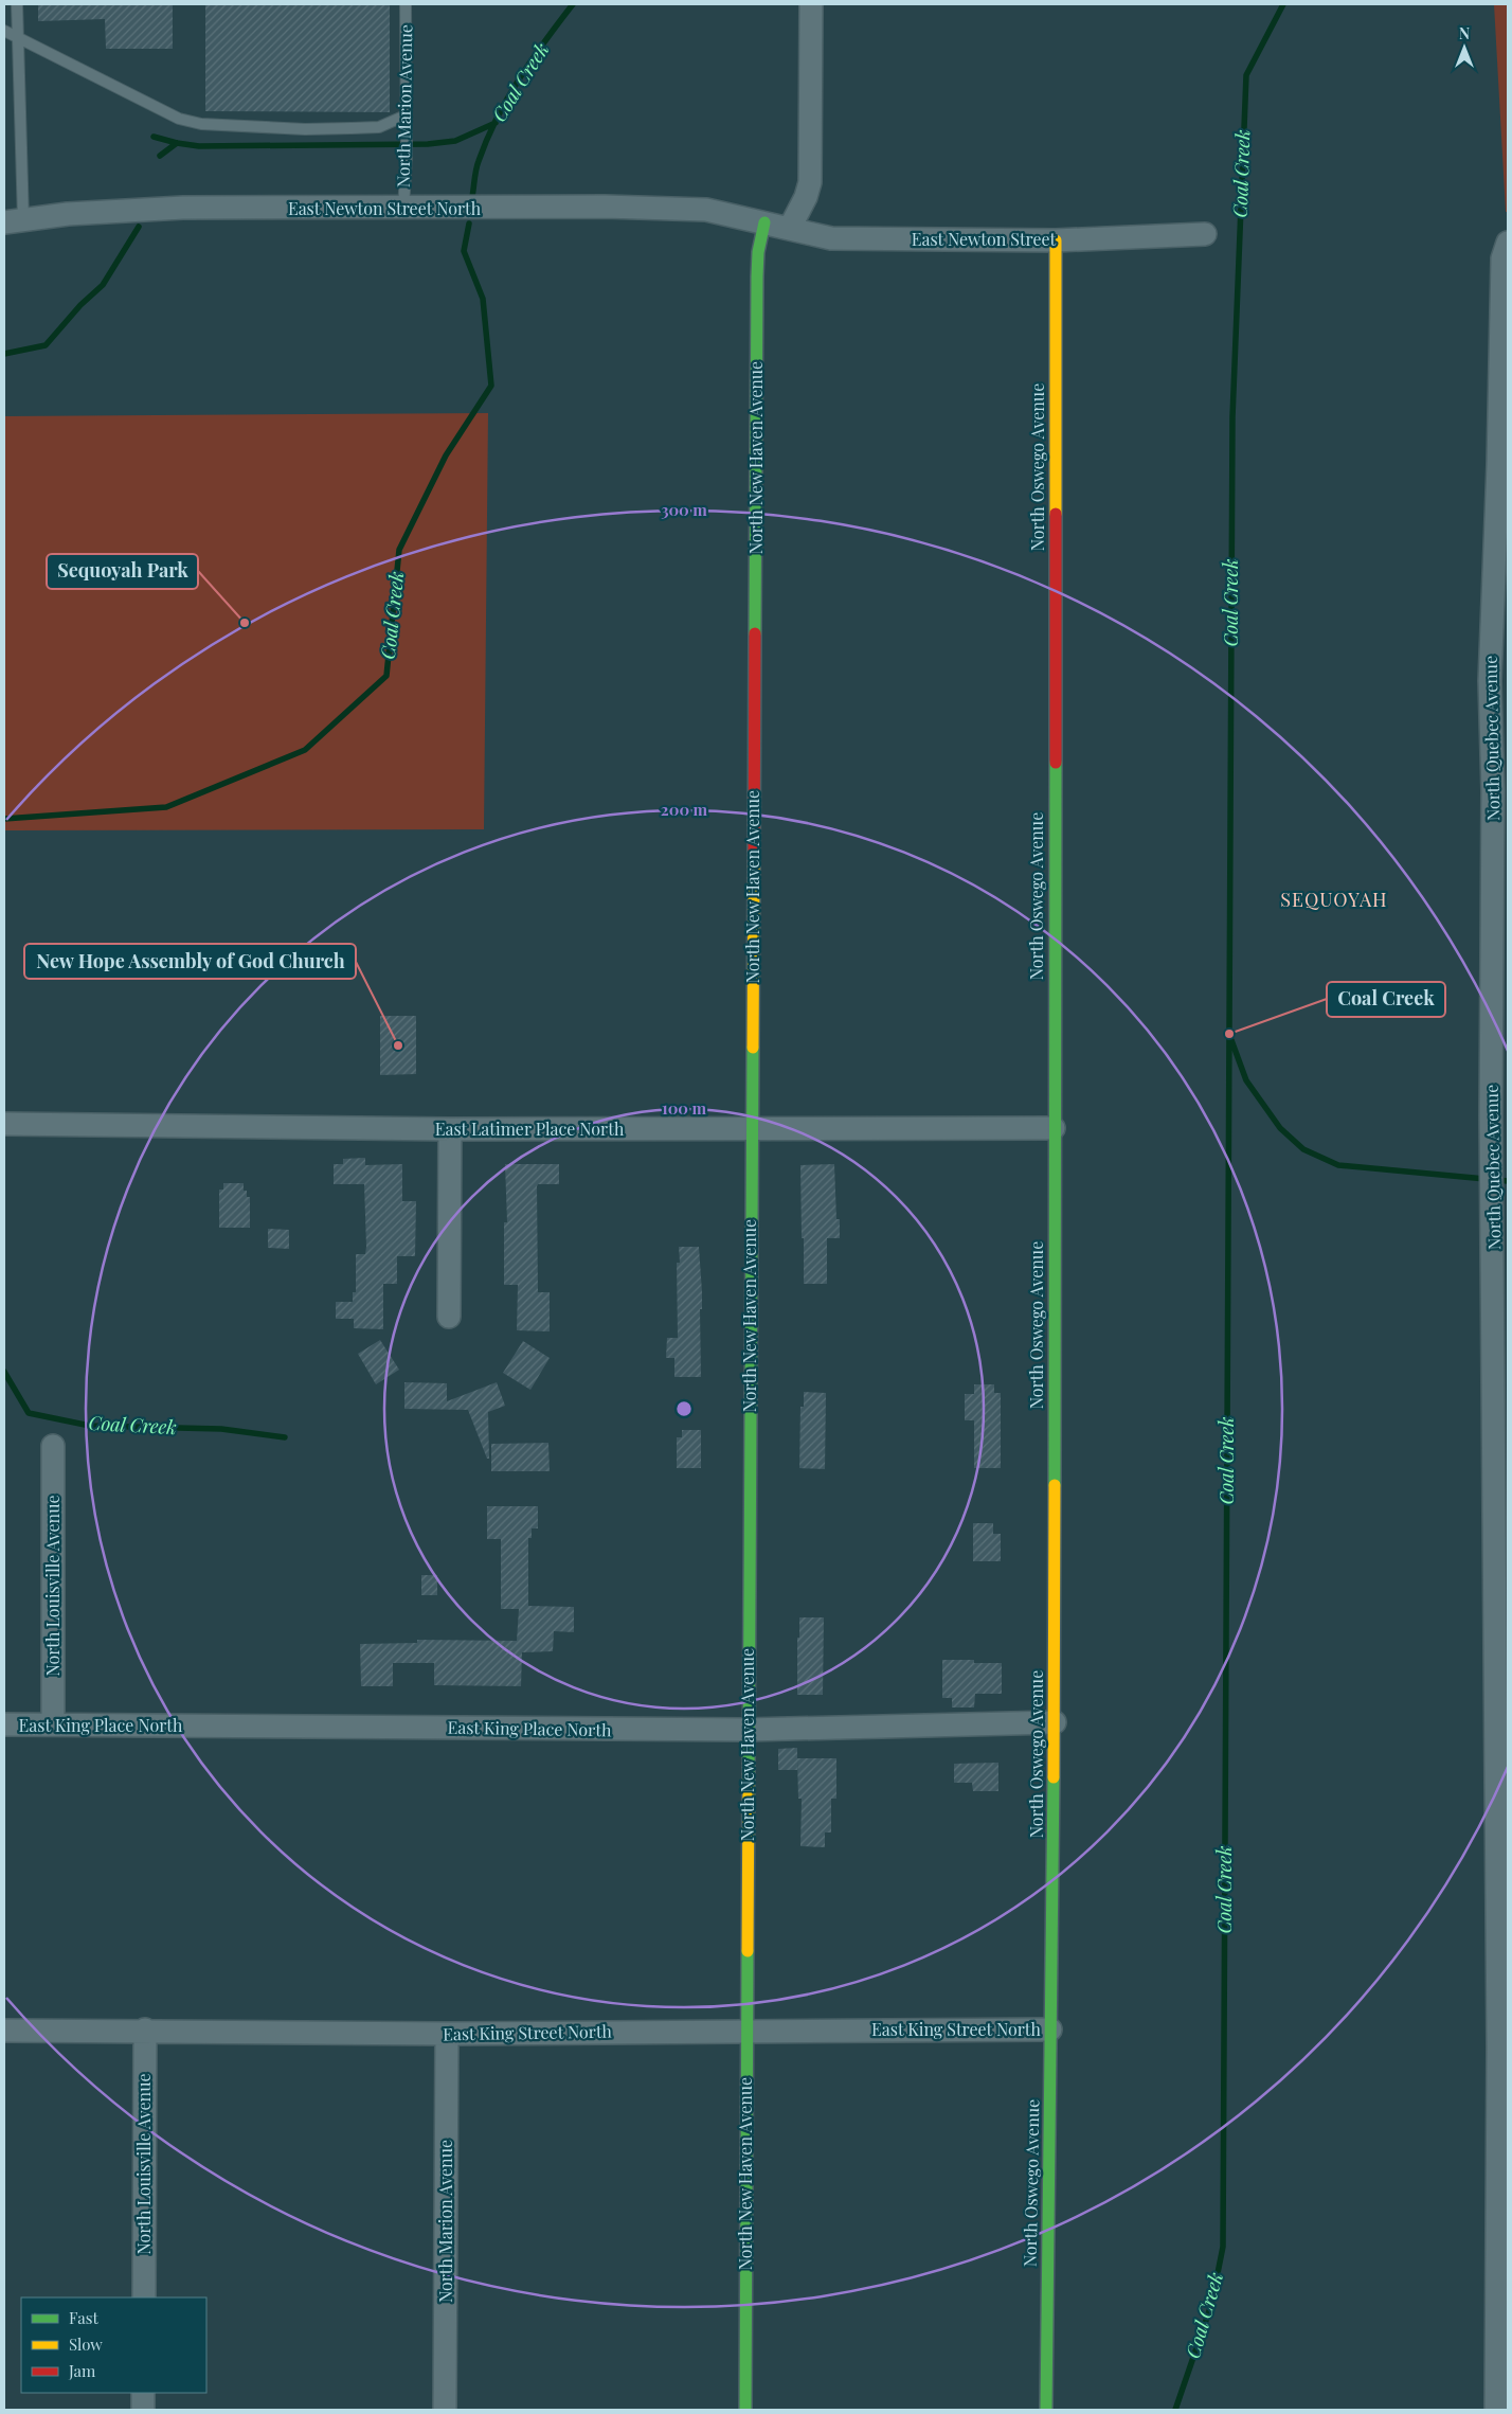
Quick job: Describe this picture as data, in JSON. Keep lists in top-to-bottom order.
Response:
{
  "streets": {
    "street": [
      "North Marion Avenue",
      "East Newton Street North",
      "East Newton Street",
      "North New Haven Avenue",
      "North Oswego Avenue",
      "North Quebec Avenue",
      "East Latimer Place North",
      "North Louisville Avenue",
      "East King Place North",
      "East King Street North"
    ]
  },
  "crossings": [
    ["North Marion Avenue", "East Newton Street North"],
    ["North Marion Avenue", "East King Street North"],
    ["East Newton Street North", "East Newton Street"],
    ["East Newton Street North", "North New Haven Avenue"],
    ["East Newton Street", "North New Haven Avenue"],
    ["East Newton Street", "North Oswego Avenue"],
    ["North New Haven Avenue", "East Latimer Place North"],
    ["North New Haven Avenue", "East King Place North"],
    ["North New Haven Avenue", "East King Street North"],
    ["North Oswego Avenue", "East Latimer Place North"],
    ["North Oswego Avenue", "East King Place North"],
    ["North Oswego Avenue", "East King Street North"],
    ["North Louisville Avenue", "East King Place North"],
    ["North Louisville Avenue", "East King Street North"]
  ],
  "districts": ["SEQUOYAH"],
  "water": ["Coal Creek"],
  "places": ["Sequoyah Park", "Coal Creek", "New Hope Assembly of God Church"],
  "legend": ["Fast", "Slow", "Jam"],
  "north": "top",
  "rings": ["300 m", "200 m", "100 m"]
}
